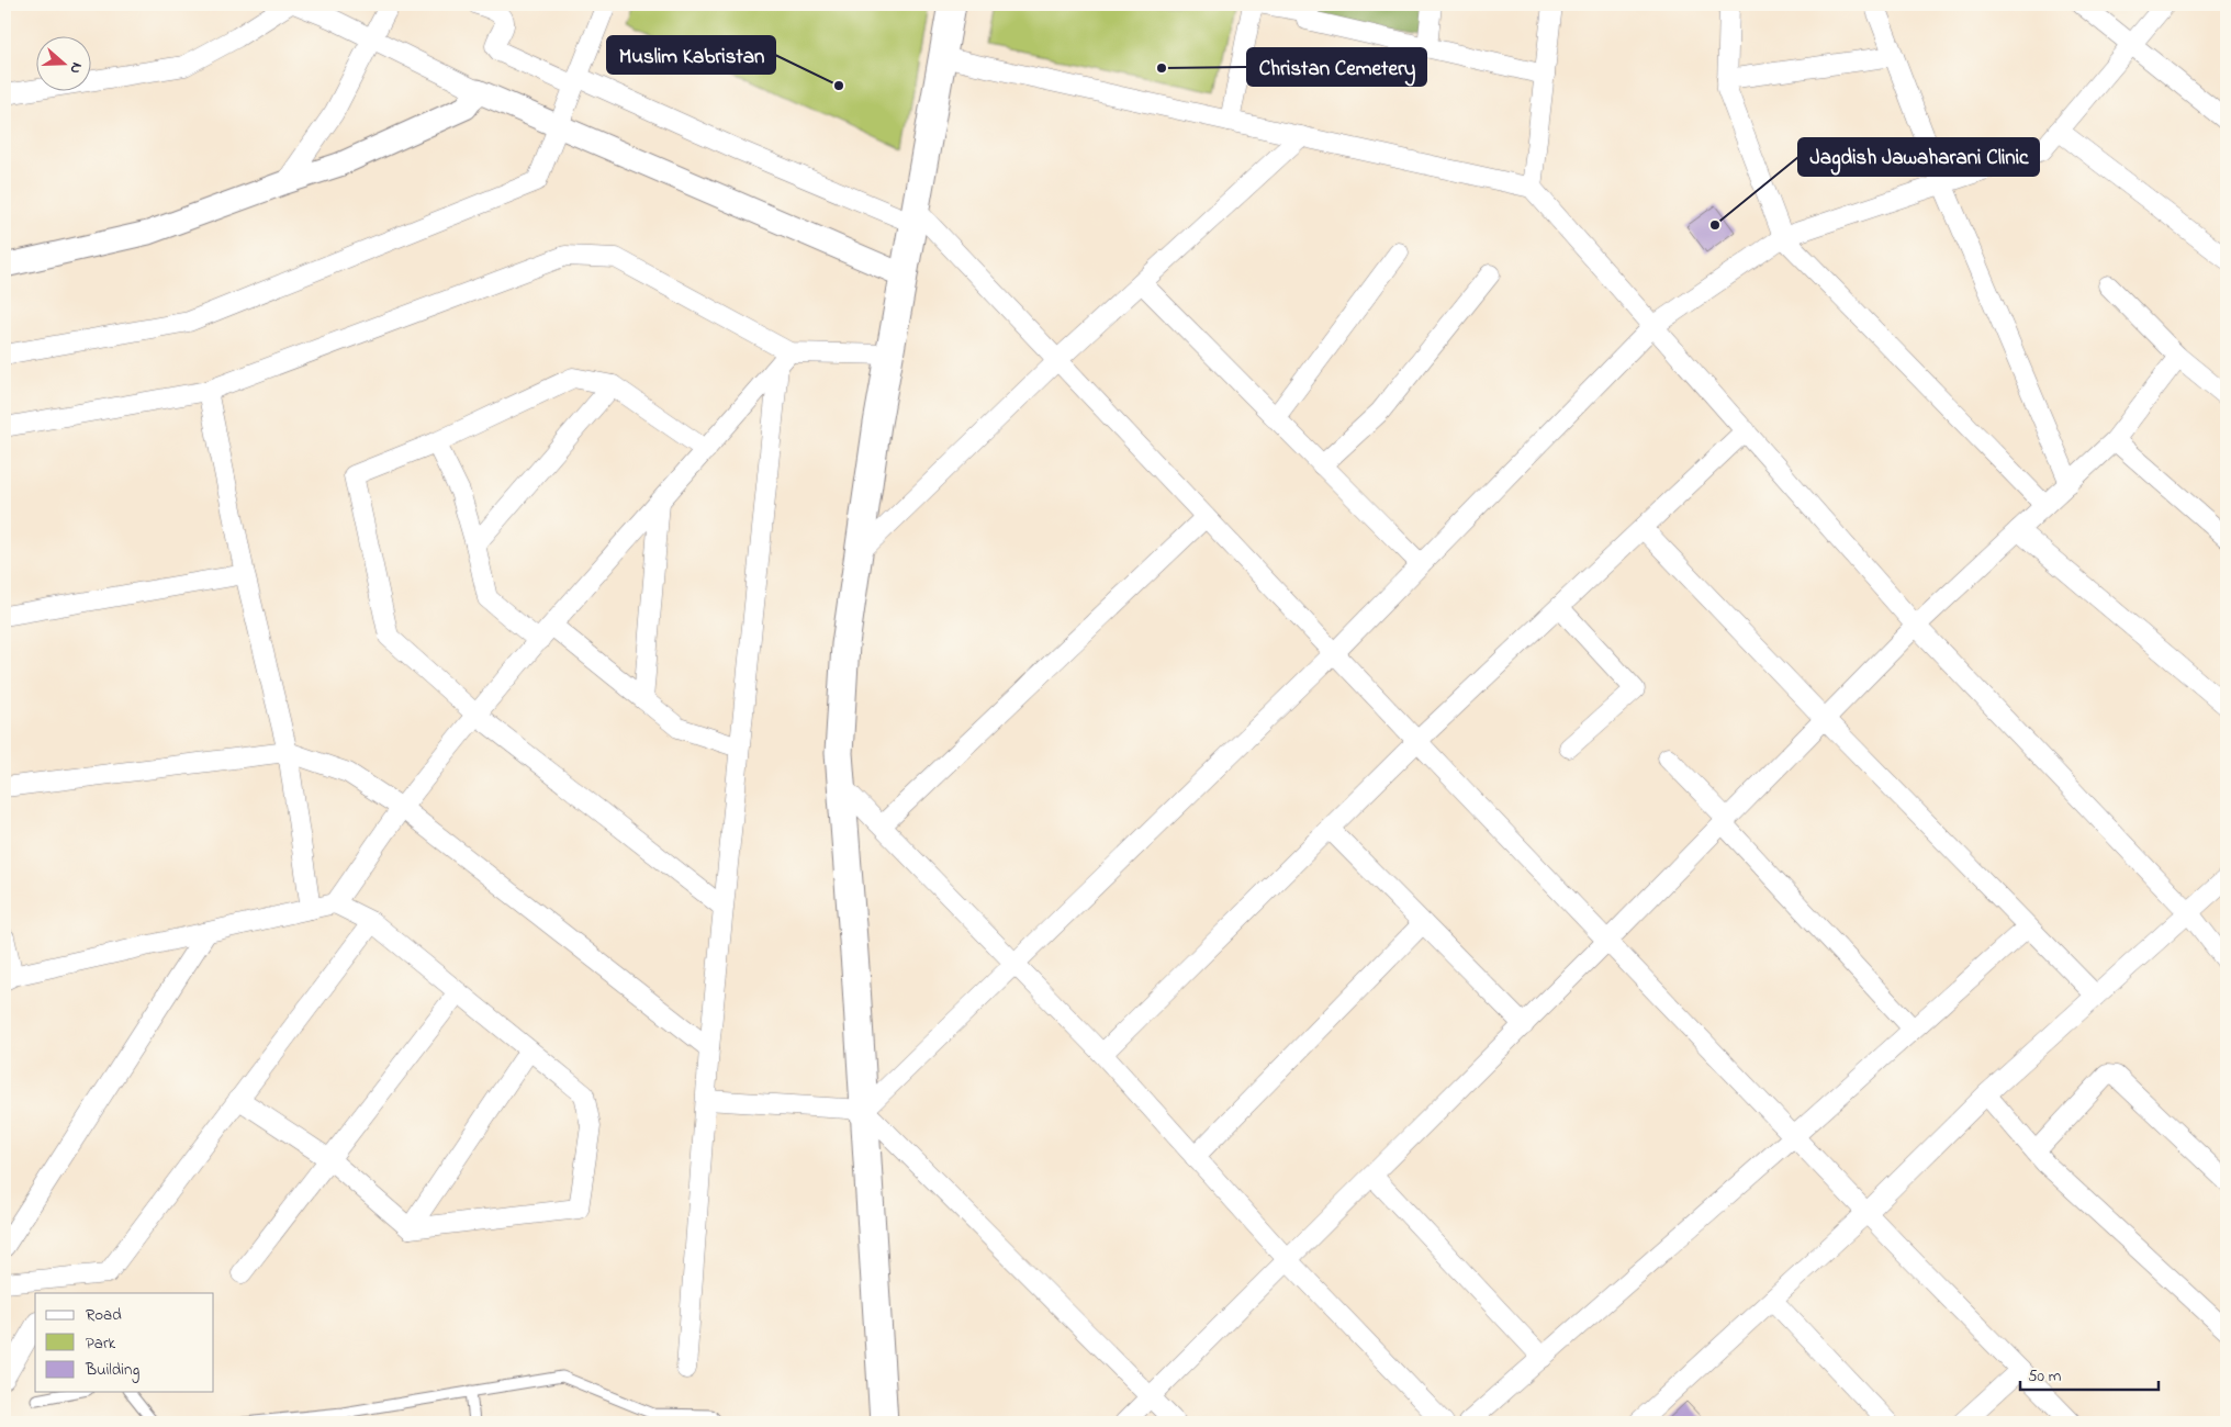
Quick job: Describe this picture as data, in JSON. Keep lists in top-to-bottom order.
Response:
{
  "places": ["Christan Cemetery", "Muslim Kabristan", "Jagdish Jawaharani Clinic"],
  "legend": ["Road", "Park", "Building"],
  "scale_bar": "50 m",
  "north": "right"
}
